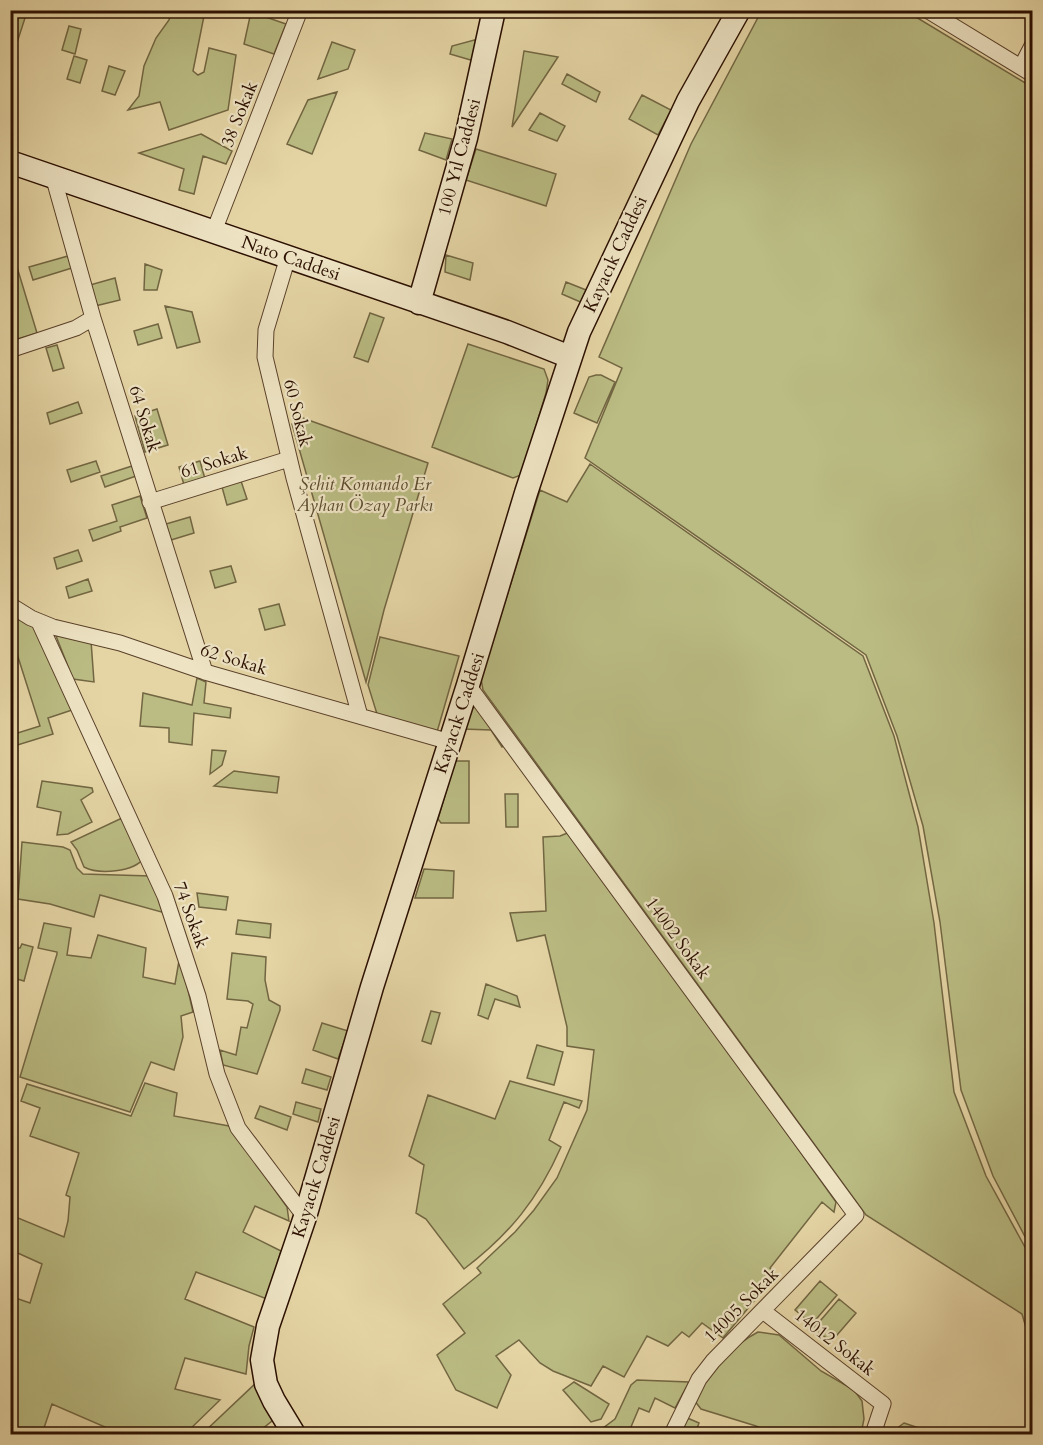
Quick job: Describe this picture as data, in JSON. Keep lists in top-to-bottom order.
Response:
{
  "streets": {
    "main road": ["100 Yıl Caddesi", "Kayacık Caddesi", "Nato Caddesi"],
    "street": [
      "38 Sokak",
      "60 Sokak",
      "64 Sokak",
      "61 Sokak",
      "62 Sokak",
      "74 Sokak",
      "14002 Sokak",
      "14005 Sokak",
      "14012 Sokak"
    ]
  },
  "crossings": [
    ["38 Sokak", "Nato Caddesi"],
    ["100 Yıl Caddesi", "Nato Caddesi"],
    ["Kayacık Caddesi", "Nato Caddesi"],
    ["Kayacık Caddesi", "62 Sokak"],
    ["Kayacık Caddesi", "74 Sokak"],
    ["Kayacık Caddesi", "14002 Sokak"],
    ["Nato Caddesi", "60 Sokak"],
    ["Nato Caddesi", "64 Sokak"],
    ["60 Sokak", "61 Sokak"],
    ["60 Sokak", "62 Sokak"],
    ["64 Sokak", "61 Sokak"],
    ["64 Sokak", "62 Sokak"],
    ["62 Sokak", "74 Sokak"],
    ["14002 Sokak", "14005 Sokak"],
    ["14005 Sokak", "14012 Sokak"]
  ],
  "parks": ["Şehit Komando Er Ayhan Özay Parkı"]
}
